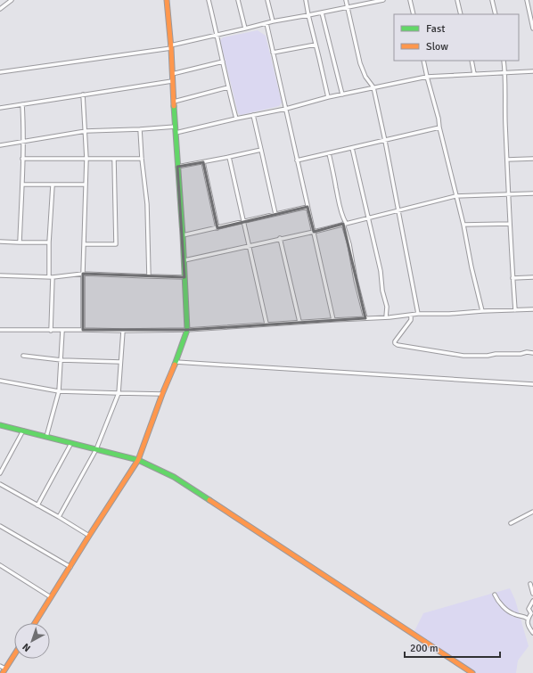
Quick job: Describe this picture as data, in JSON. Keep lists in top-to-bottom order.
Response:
{
  "legend": ["Fast", "Slow"],
  "scale_bar": "200 m",
  "north": "bottom left"
}
